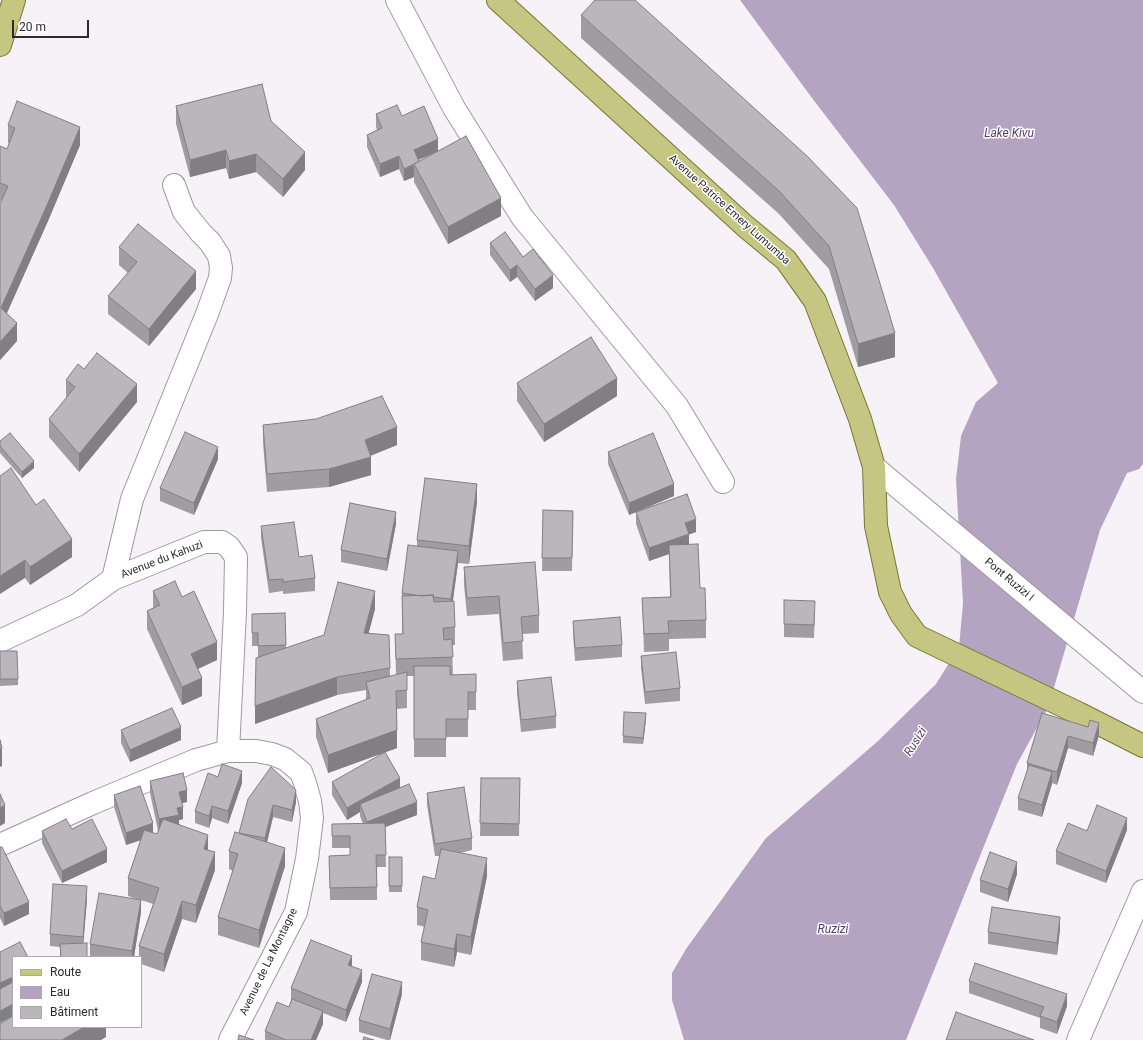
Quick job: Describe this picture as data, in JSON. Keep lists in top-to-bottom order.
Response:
{
  "streets": {
    "main road": ["Avenue Patrice Emery Lumumba"],
    "street": ["Avenue du Kahuzi", "Pont Ruzizi I", "Avenue de La Montagne"]
  },
  "crossings": [
    ["Avenue Patrice Emery Lumumba", "Pont Ruzizi I"],
    ["Avenue du Kahuzi", "Avenue de La Montagne"]
  ],
  "water": ["Lake Kivu", "Rusizi", "Ruzizi"],
  "legend": ["Route", "Eau", "Bâtiment"],
  "scale_bar": "20 m"
}
